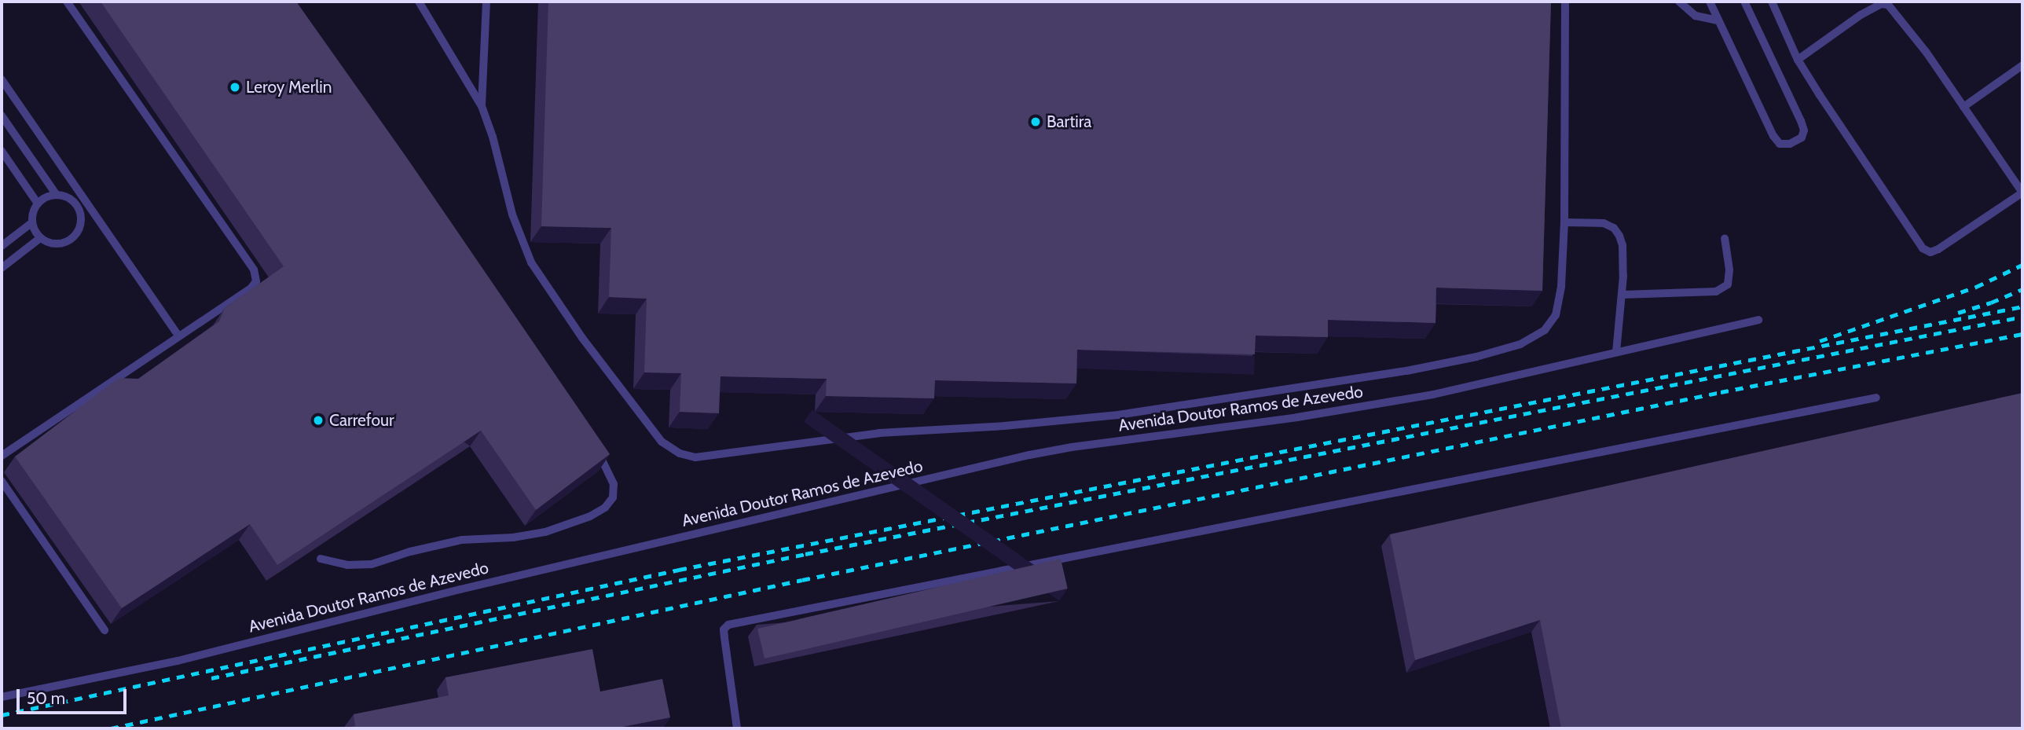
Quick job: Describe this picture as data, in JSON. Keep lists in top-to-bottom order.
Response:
{
  "streets": {
    "lane": ["Avenida Doutor Ramos de Azevedo"]
  },
  "places": ["Leroy Merlin", "Bartira", "Carrefour"],
  "scale_bar": "50 m"
}
